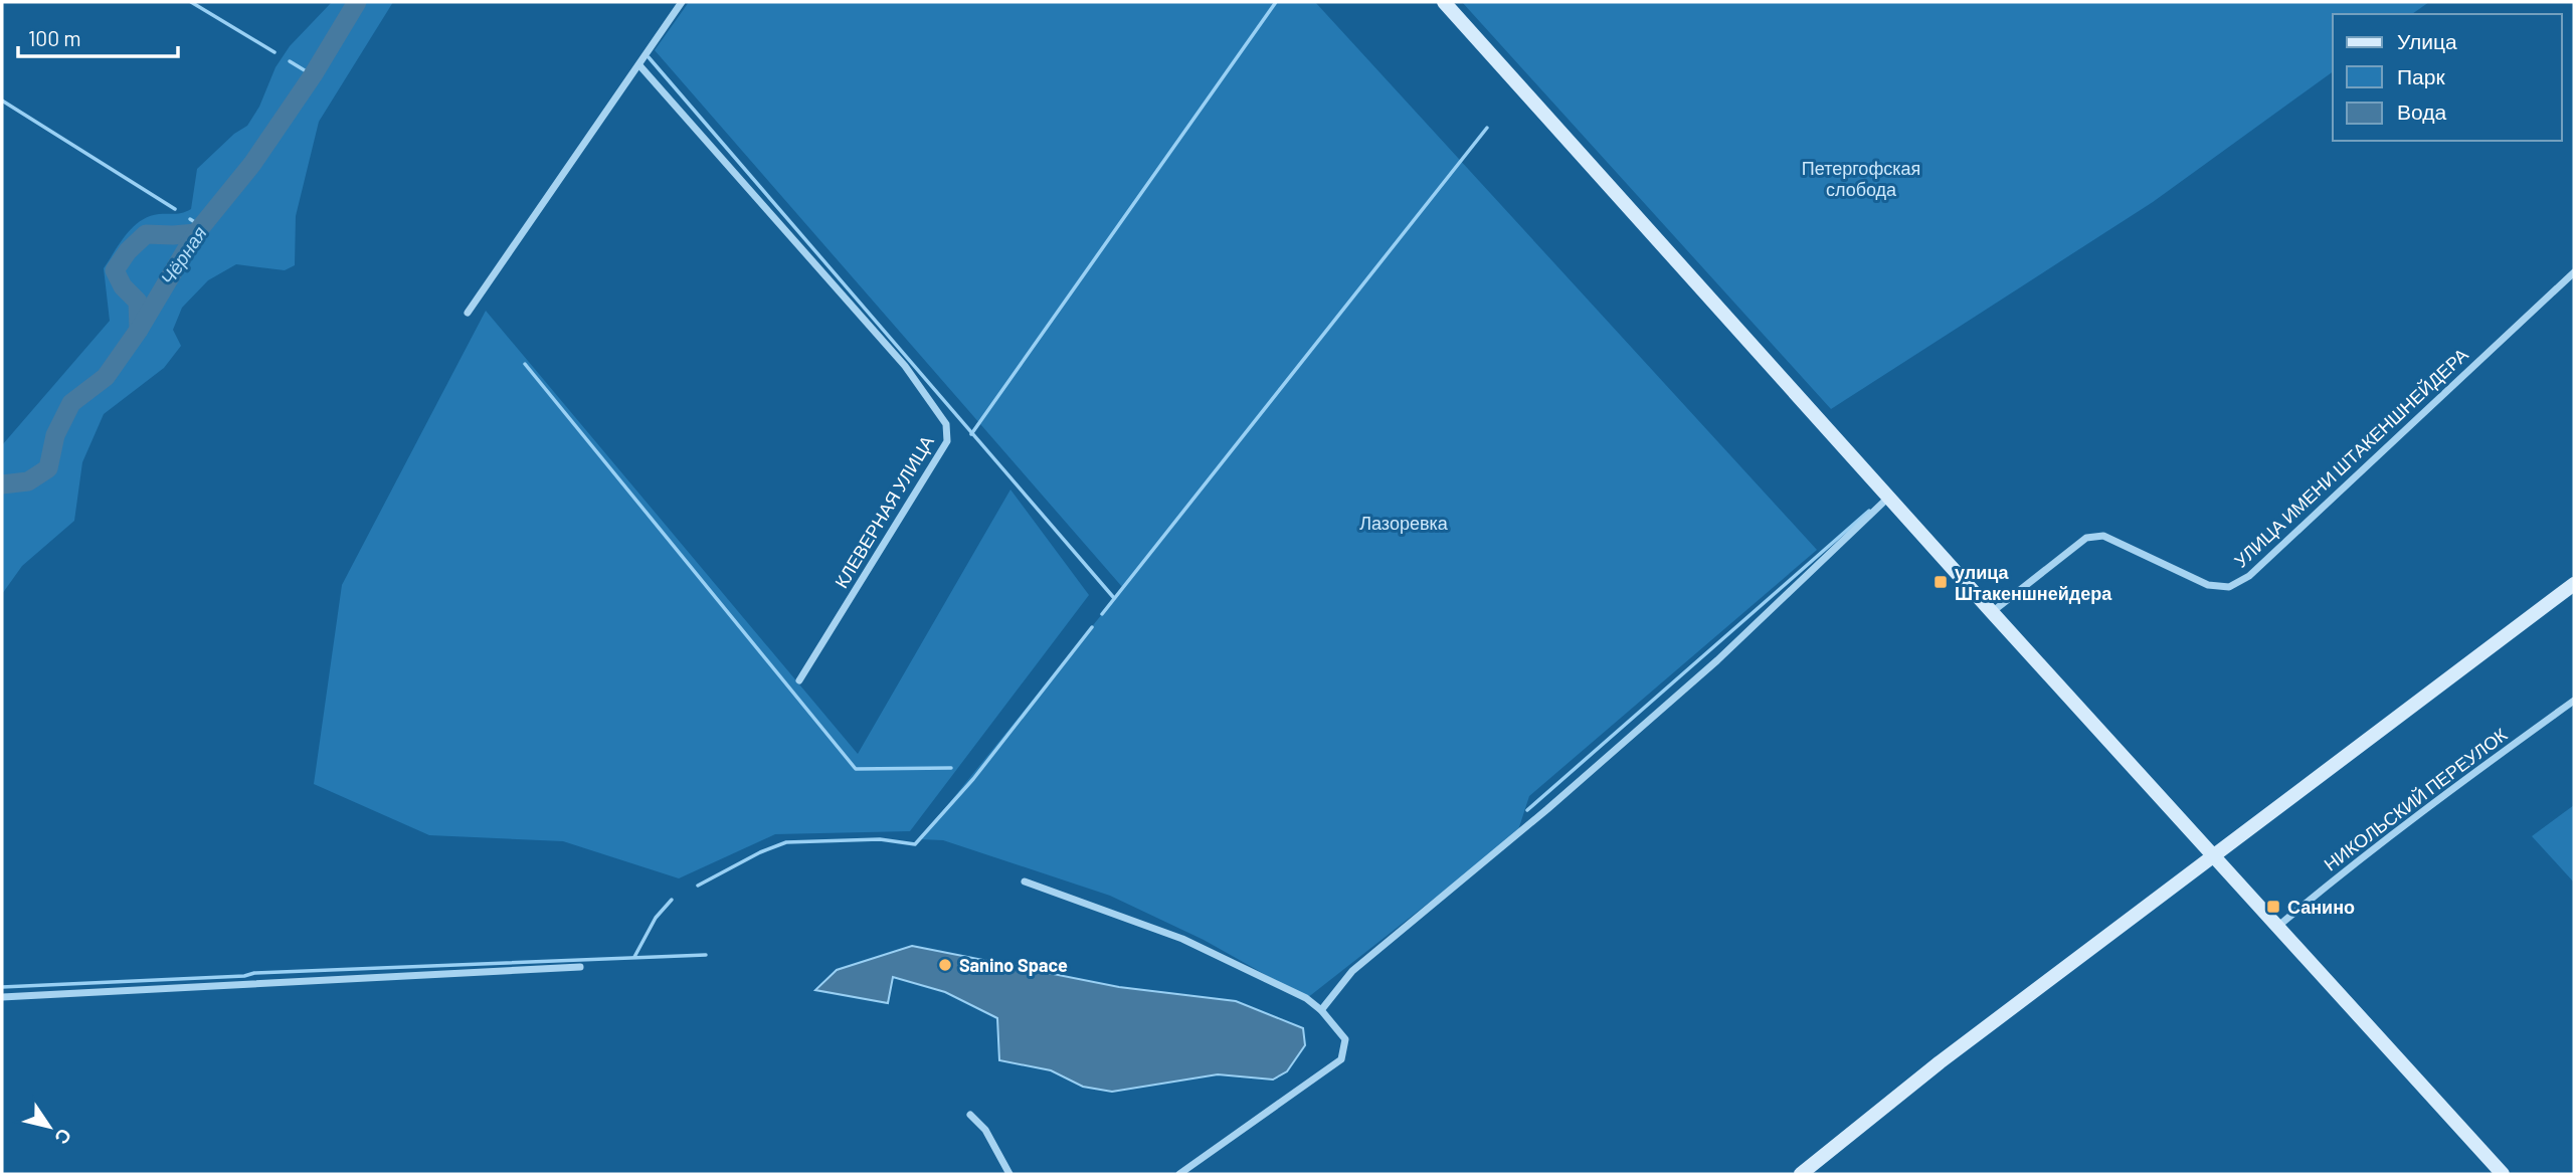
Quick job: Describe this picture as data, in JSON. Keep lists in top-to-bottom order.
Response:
{
  "streets": {
    "street": ["УЛИЦА ИМЕНИ ШТАКЕНШНЕЙДЕРА", "КЛЕВЕРНАЯ УЛИЦА", "НИКОЛЬСКИЙ ПЕРЕУЛОК"]
  },
  "water": ["Чёрная"],
  "parks": ["Петергофская слобода", "Лазоревка"],
  "places": {
    "transit": ["улица Штакеншнейдера", "Санино"],
    "other": ["Sanino Space"]
  },
  "legend": ["Улица", "Парк", "Вода"],
  "scale_bar": "100 m",
  "north": "bottom right"
}
